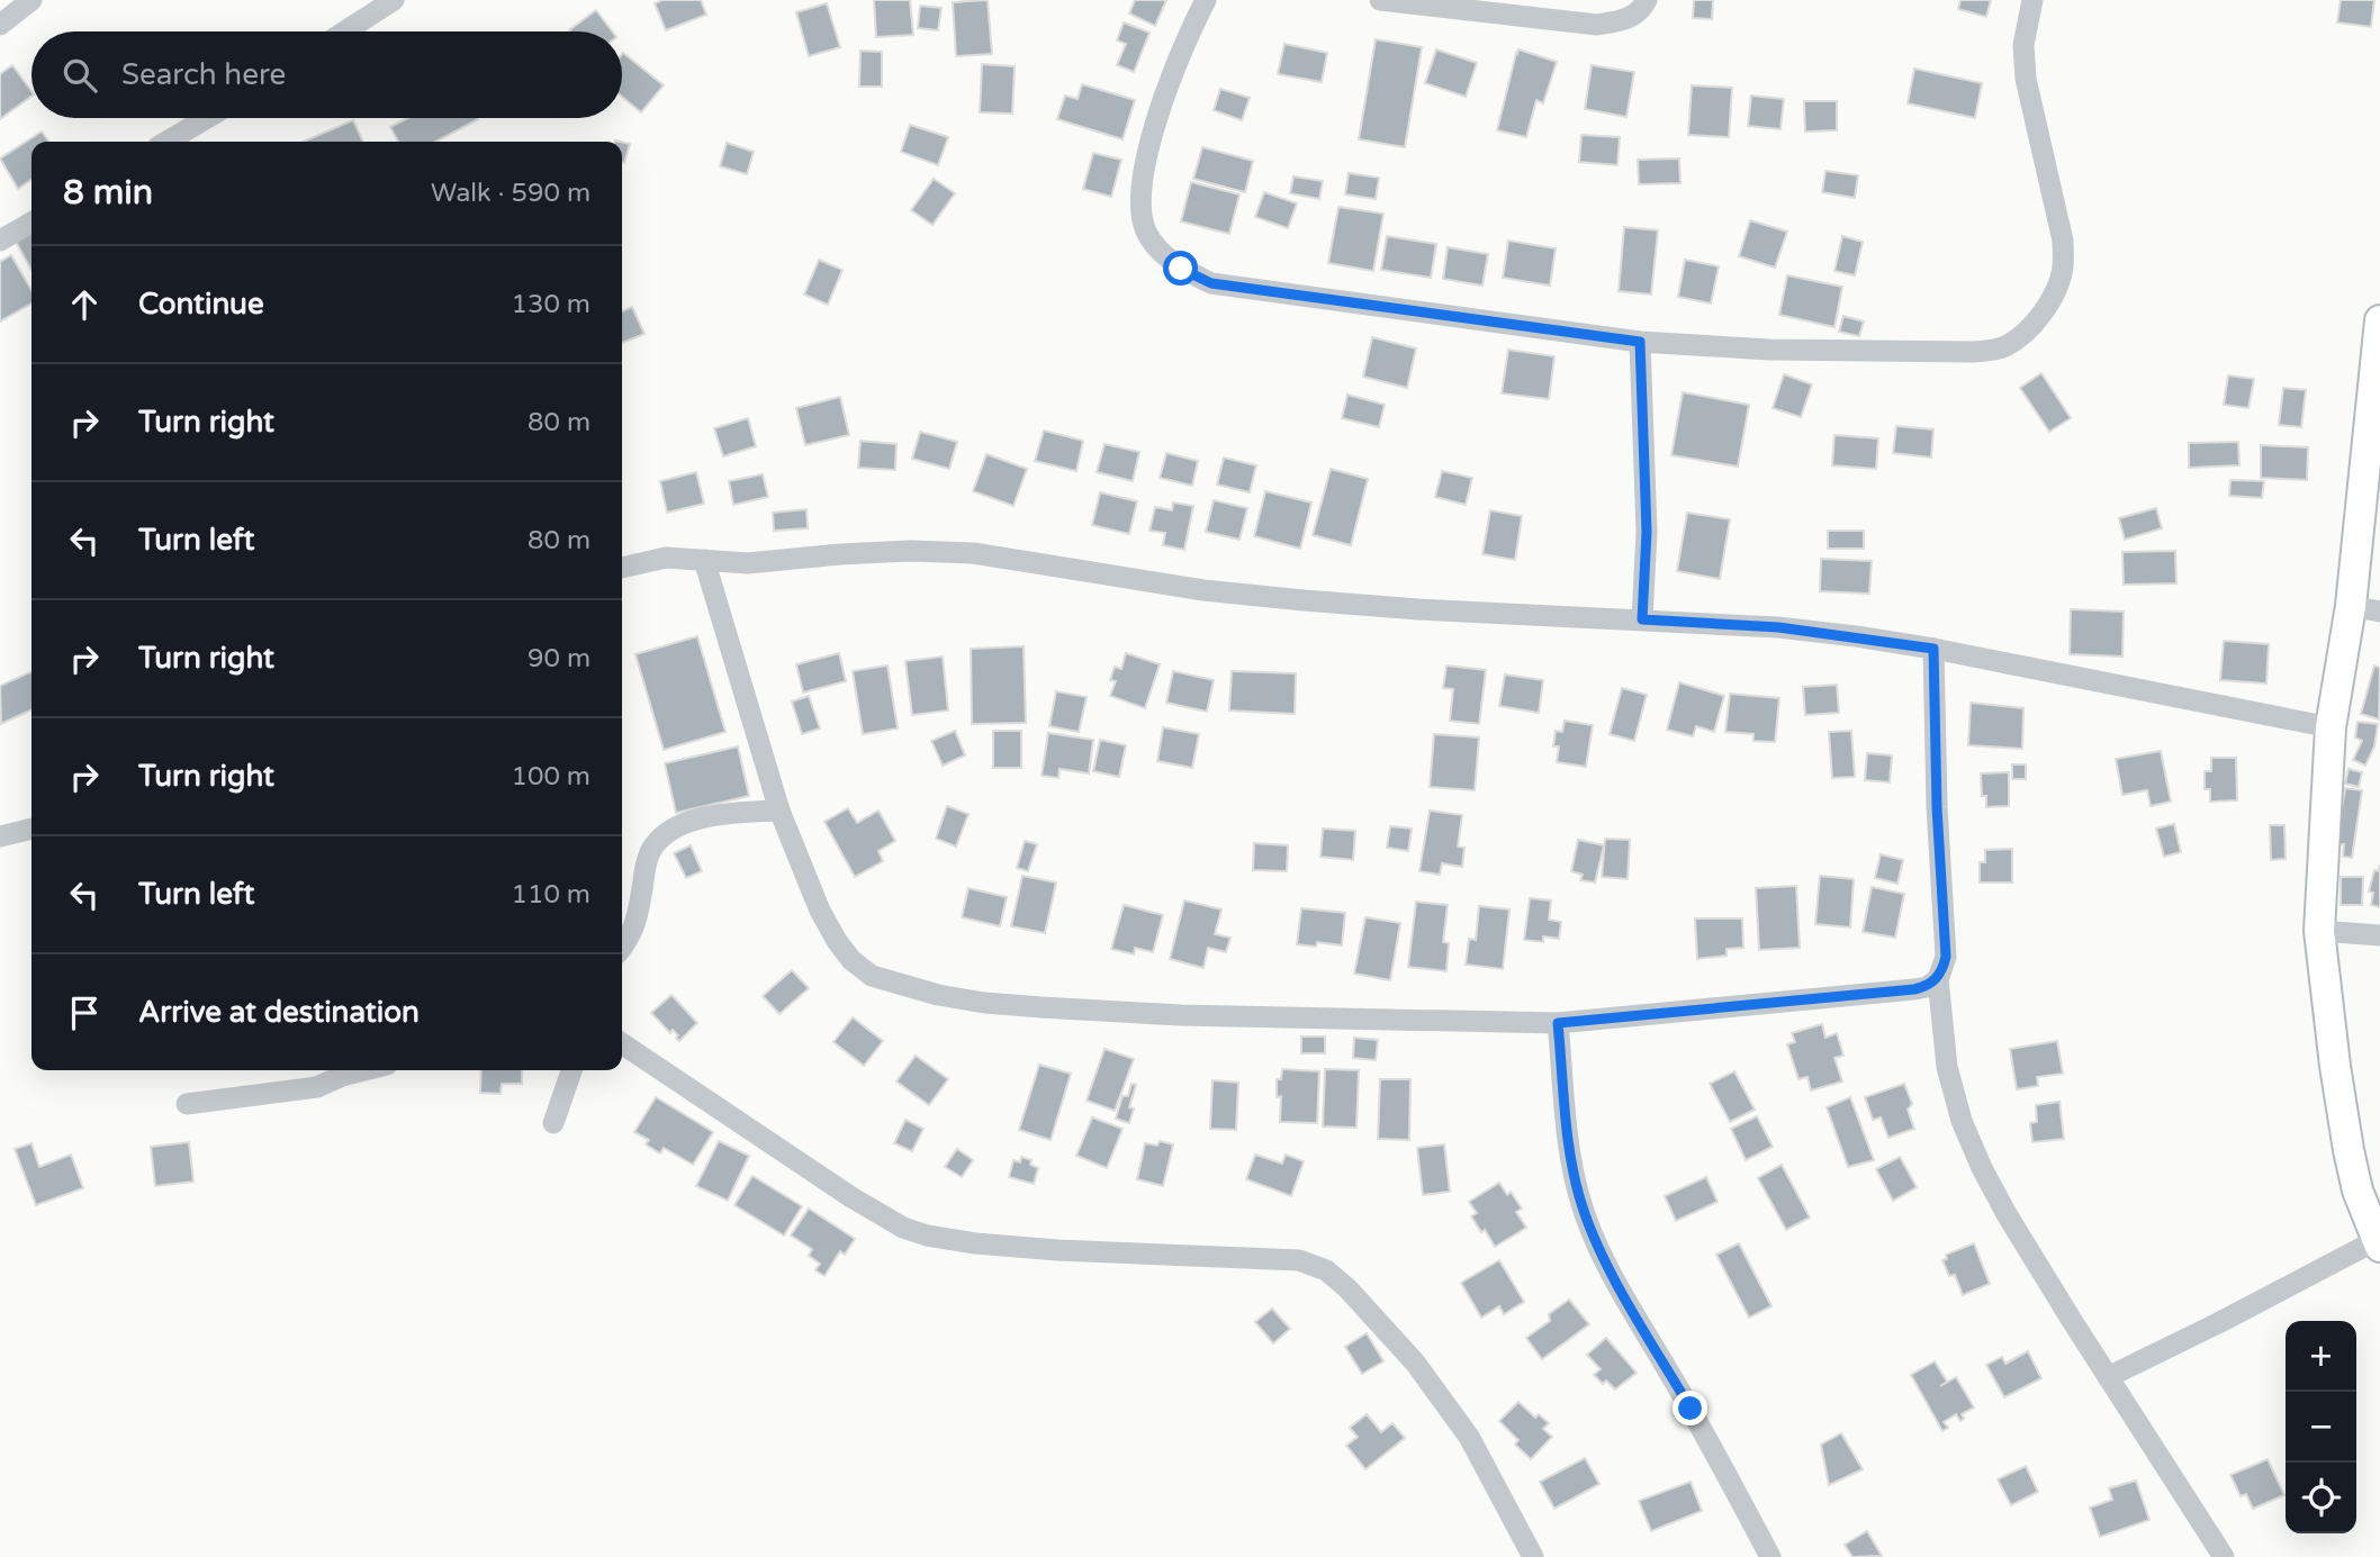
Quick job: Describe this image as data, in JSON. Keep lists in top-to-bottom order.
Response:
{
  "page": {
    "search": "Search here",
    "heading": ["8 min", "Walk · 590 m"],
    "list": [
      ["Continue", "130 m"],
      ["Turn right", "80 m"],
      ["Turn left", "80 m"],
      ["Turn right", "90 m"],
      ["Turn right", "100 m"],
      ["Turn left", "110 m"],
      "Arrive at destination"
    ],
    "map_buttons": ["+", "−"]
  }
}
